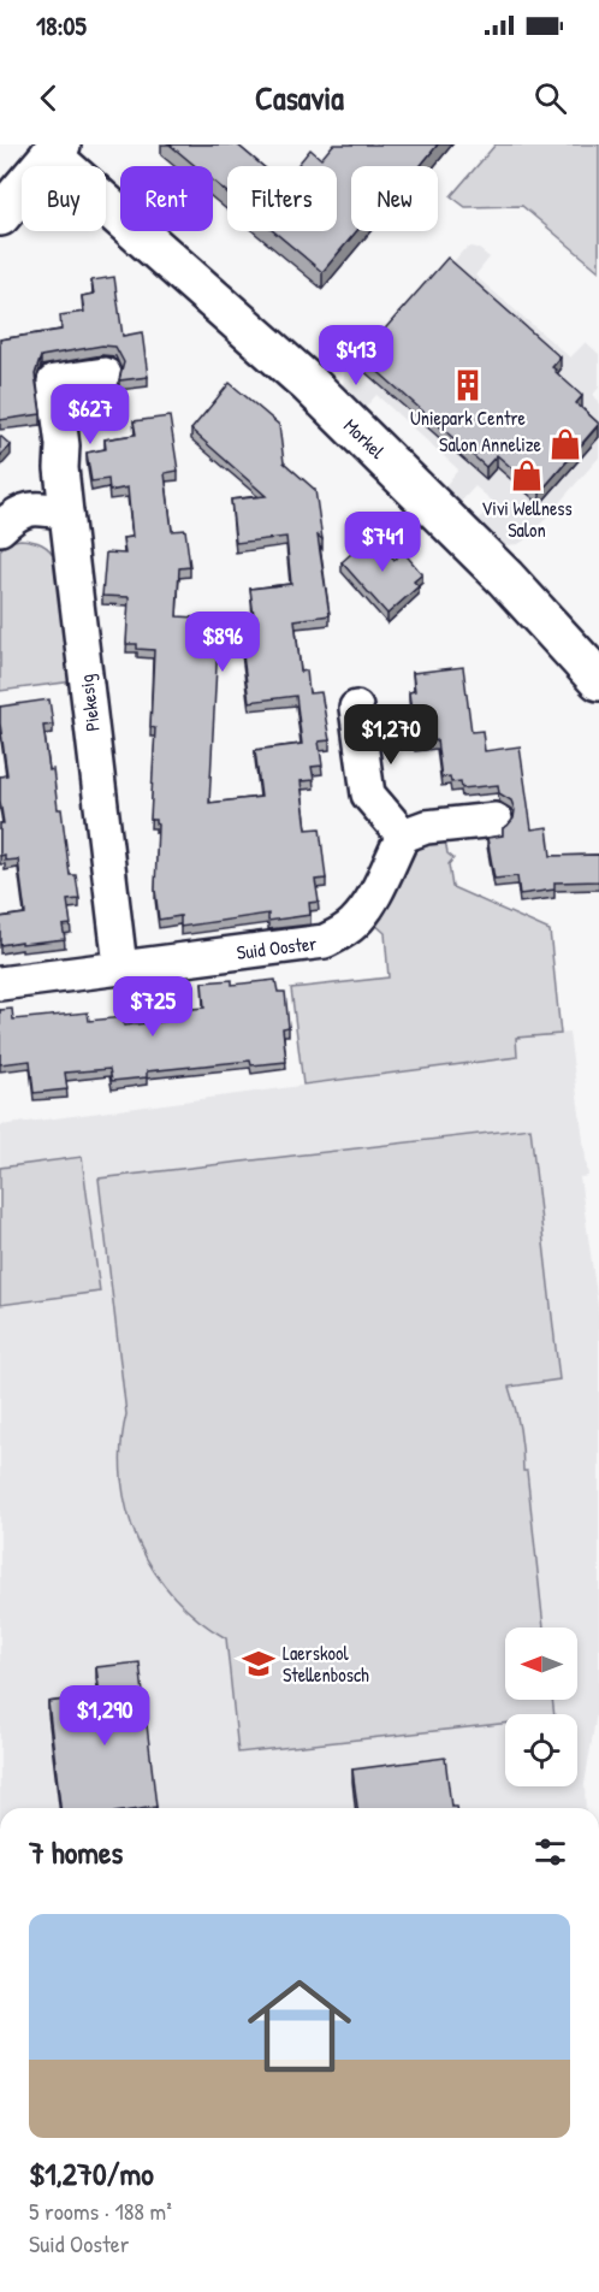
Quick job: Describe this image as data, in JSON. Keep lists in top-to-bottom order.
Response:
{
  "streets": {
    "street": ["Morkel", "Piekesig", "Suid Ooster"]
  },
  "crossings": [
    ["Piekesig", "Suid Ooster"]
  ],
  "places": {
    "building": ["Uniepark Centre"],
    "shop": ["Salon Annelize", "Vivi Wellness Salon"],
    "school or university": ["Laerskool Stellenbosch"]
  },
  "north": "left",
  "page": {
    "status": "18:05",
    "header": "Casavia",
    "chip": [
      "Buy",
      "Rent",
      "Filters",
      "New"
    ],
    "price": [
      "$413",
      "$627",
      "$741",
      "$896",
      "$1,270",
      "$725",
      "$1,290"
    ],
    "heading": "7 homes",
    "list": [
      {
        "name": "$1,270/mo",
        "note": "5 rooms · 188 m² · Suid Ooster"
      }
    ]
  }
}
